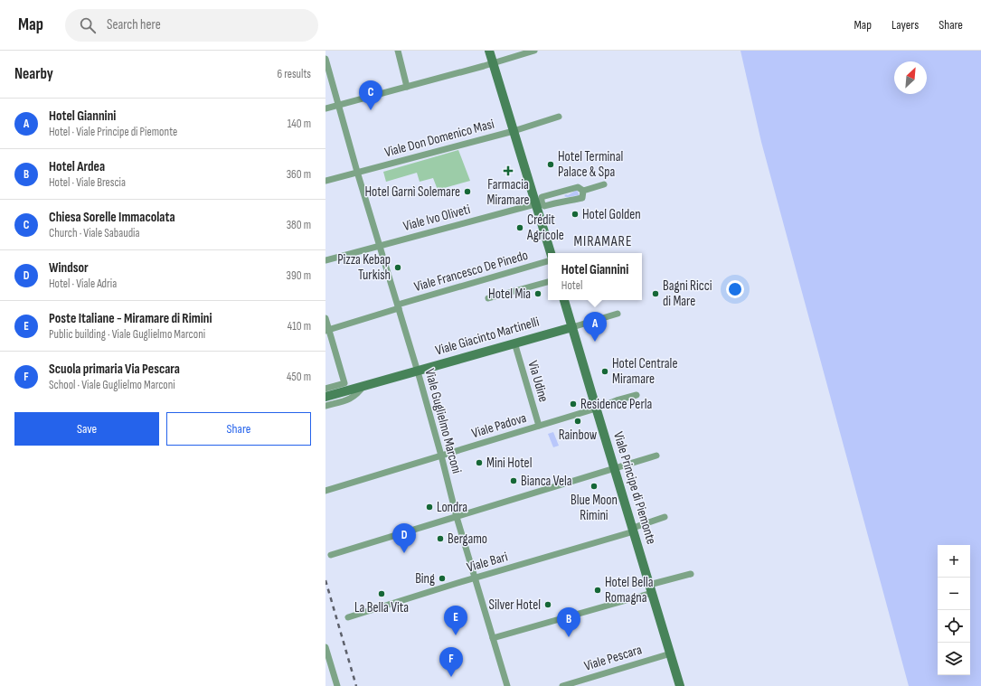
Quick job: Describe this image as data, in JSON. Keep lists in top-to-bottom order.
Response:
{
  "streets": {
    "street": [
      "Viale Don Domenico Masi",
      "Viale Ivo Oliveti",
      "Viale Francesco De Pinedo",
      "Viale Giacinto Martinelli",
      "Via Udine",
      "Viale Guglielmo Marconi",
      "Viale Padova",
      "Viale Principe di Piemonte",
      "Viale Bari",
      "Viale Pescara"
    ]
  },
  "crossings": [
    ["Viale Don Domenico Masi", "Viale Guglielmo Marconi"],
    ["Viale Ivo Oliveti", "Viale Guglielmo Marconi"],
    ["Viale Francesco De Pinedo", "Viale Guglielmo Marconi"],
    ["Viale Giacinto Martinelli", "Via Udine"],
    ["Viale Giacinto Martinelli", "Viale Guglielmo Marconi"],
    ["Viale Giacinto Martinelli", "Viale Principe di Piemonte"],
    ["Via Udine", "Viale Padova"],
    ["Viale Guglielmo Marconi", "Viale Padova"],
    ["Viale Guglielmo Marconi", "Viale Bari"],
    ["Viale Padova", "Viale Principe di Piemonte"],
    ["Viale Principe di Piemonte", "Viale Bari"],
    ["Viale Principe di Piemonte", "Viale Pescara"]
  ],
  "districts": ["MIRAMARE"],
  "places": {
    "other": [
      "Hotel Terminal Palace & Spa",
      "Hotel Garnì Solemare",
      "Hotel Golden",
      "Crédit Agricole",
      "Pizza Kebap Turkish",
      "Hotel Mia",
      "Bagni Ricci di Mare",
      "Hotel Centrale Miramare",
      "Residence Perla",
      "Rainbow",
      "Mini Hotel",
      "Bianca Vela",
      "Blue Moon Rimini",
      "Londra",
      "Bergamo",
      "Bing",
      "Hotel Bella Romagna",
      "La Bella Vita",
      "Silver Hotel"
    ],
    "health": ["Farmacia Miramare"]
  },
  "north": "top right",
  "page": {
    "header": "Map",
    "search": "Search here",
    "nav": ["Map", "Layers", "Share"],
    "heading": ["Nearby", "6 results"],
    "pins": [
      "C",
      "A",
      "D",
      "E",
      "B",
      "F"
    ],
    "list": [
      {
        "mark": "A",
        "name": "Hotel Giannini",
        "note": "Hotel · Viale Principe di Piemonte",
        "value": "140 m"
      },
      {
        "mark": "B",
        "name": "Hotel Ardea",
        "note": "Hotel · Viale Brescia",
        "value": "360 m"
      },
      {
        "mark": "C",
        "name": "Chiesa Sorelle Immacolata",
        "note": "Church · Viale Sabaudia",
        "value": "380 m"
      },
      {
        "mark": "D",
        "name": "Windsor",
        "note": "Hotel · Viale Adria",
        "value": "390 m"
      },
      {
        "mark": "E",
        "name": "Poste Italiane - Miramare di Rimini",
        "note": "Public building · Viale Guglielmo Marconi",
        "value": "410 m"
      },
      {
        "mark": "F",
        "name": "Scuola primaria Via Pescara",
        "note": "School · Viale Guglielmo Marconi",
        "value": "450 m"
      }
    ],
    "popup": ["Hotel Giannini", "Hotel"],
    "buttons": ["Save", "Share"],
    "map_buttons": ["+", "−"]
  }
}
